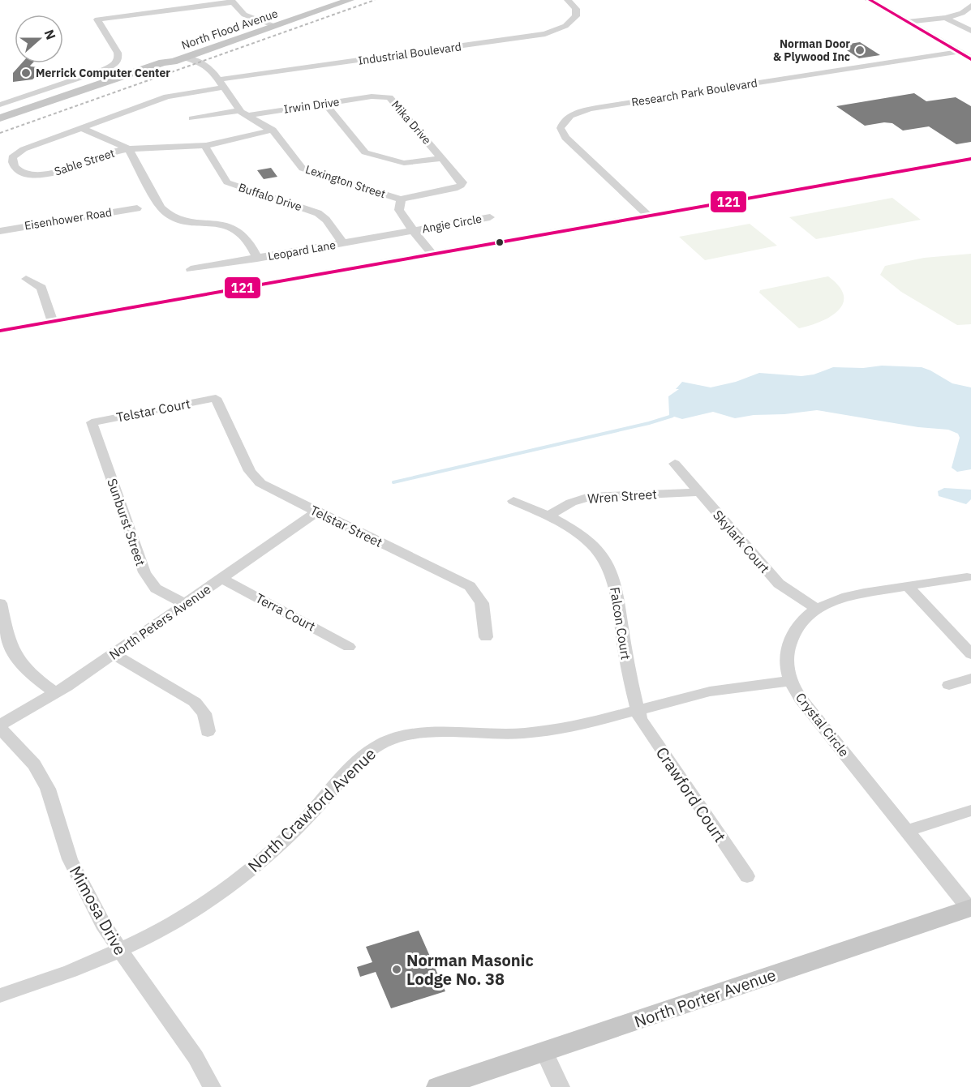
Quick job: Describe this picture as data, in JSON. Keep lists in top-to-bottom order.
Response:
{
  "streets": {
    "main road": ["North Flood Avenue", "North Porter Avenue"],
    "street": [
      "Industrial Boulevard",
      "Research Park Boulevard",
      "Irwin Drive",
      "Mika Drive",
      "Sable Street",
      "Lexington Street",
      "Buffalo Drive",
      "Eisenhower Road",
      "Angie Circle",
      "Leopard Lane",
      "Telstar Court",
      "Wren Street",
      "Sunburst Street",
      "Telstar Street",
      "Skylark Court",
      "Terra Court",
      "North Peters Avenue",
      "Falcon Court",
      "Crystal Circle",
      "Crawford Court",
      "North Crawford Avenue",
      "Mimosa Drive"
    ]
  },
  "crossings": [
    ["North Flood Avenue", "Lexington Street"],
    ["Industrial Boulevard", "Sable Street"],
    ["Industrial Boulevard", "Lexington Street"],
    ["Irwin Drive", "Mika Drive"],
    ["Irwin Drive", "Lexington Street"],
    ["Mika Drive", "Lexington Street"],
    ["Sable Street", "Lexington Street"],
    ["Sable Street", "Buffalo Drive"],
    ["Lexington Street", "Angie Circle"],
    ["Lexington Street", "Leopard Lane"],
    ["Buffalo Drive", "Leopard Lane"],
    ["Angie Circle", "Leopard Lane"],
    ["Telstar Court", "Sunburst Street"],
    ["Telstar Court", "Telstar Street"],
    ["Wren Street", "Skylark Court"],
    ["Wren Street", "Falcon Court"],
    ["Sunburst Street", "North Peters Avenue"],
    ["Telstar Street", "North Peters Avenue"],
    ["Skylark Court", "Crystal Circle"],
    ["Terra Court", "North Peters Avenue"],
    ["North Peters Avenue", "Mimosa Drive"],
    ["Falcon Court", "Crawford Court"],
    ["Falcon Court", "North Crawford Avenue"],
    ["Crystal Circle", "North Crawford Avenue"],
    ["Crystal Circle", "North Porter Avenue"],
    ["Crawford Court", "North Crawford Avenue"],
    ["North Crawford Avenue", "Mimosa Drive"]
  ],
  "places": ["Norman Door & Plywood Inc", "Merrick Computer Center", "Norman Masonic Lodge No. 38"],
  "lines": ["transit line 121"],
  "north": "right"
}
